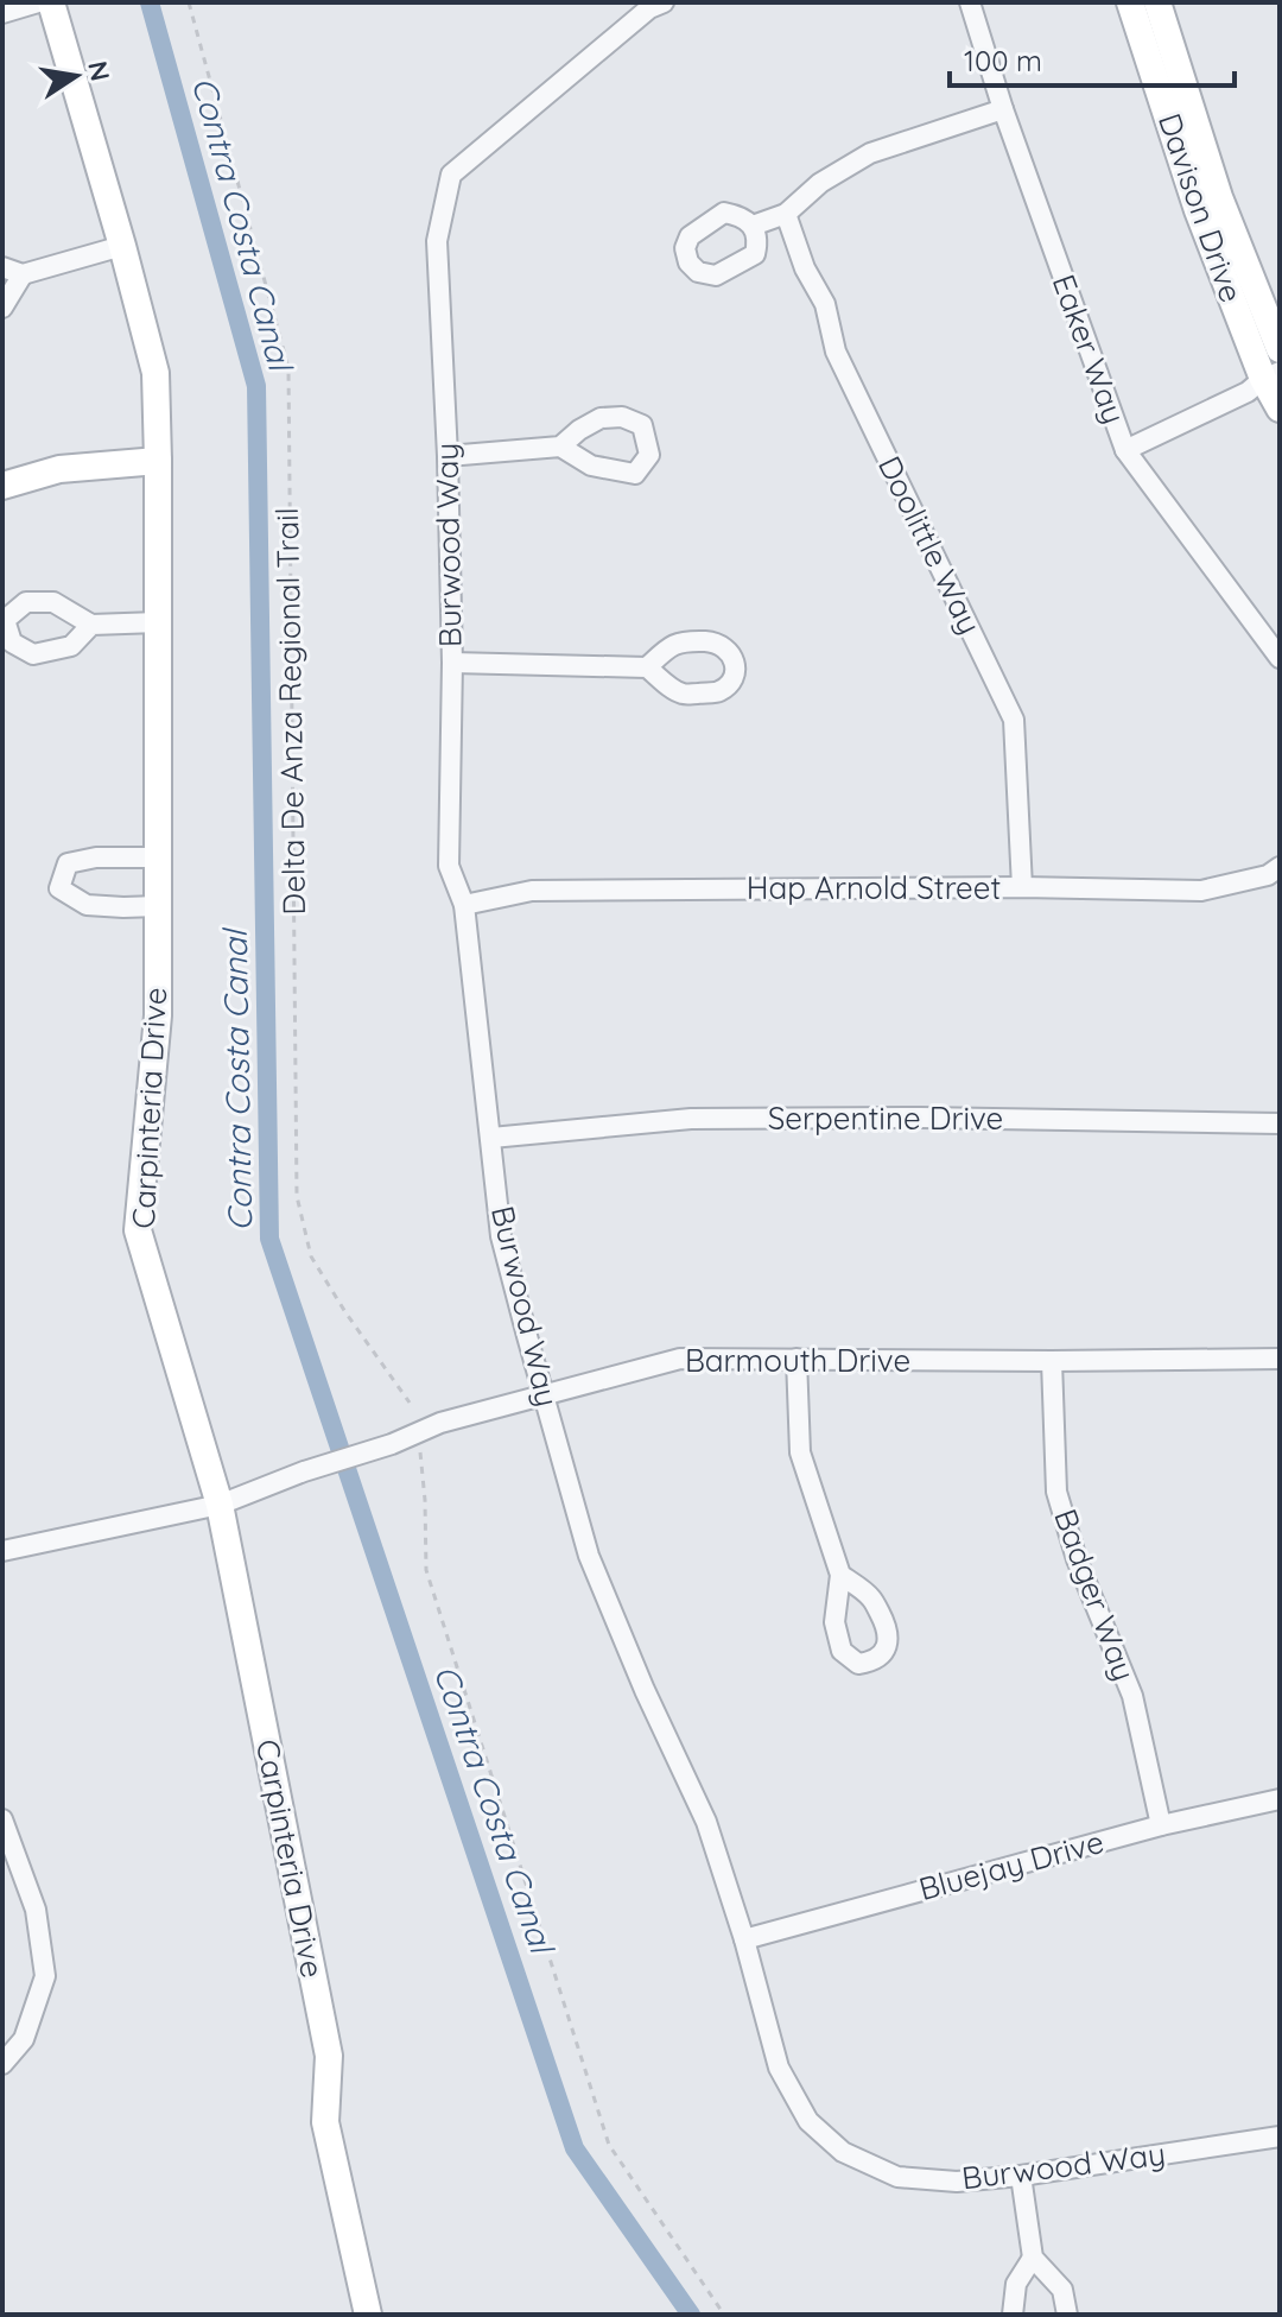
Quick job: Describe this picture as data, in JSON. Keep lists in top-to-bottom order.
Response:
{
  "streets": {
    "street": [
      "Davison Drive",
      "Eaker Way",
      "Burwood Way",
      "Doolittle Way",
      "Hap Arnold Street",
      "Carpinteria Drive",
      "Serpentine Drive",
      "Barmouth Drive",
      "Badger Way",
      "Bluejay Drive"
    ],
    "path": ["Delta De Anza Regional Trail"]
  },
  "crossings": [
    ["Burwood Way", "Hap Arnold Street"],
    ["Burwood Way", "Serpentine Drive"],
    ["Burwood Way", "Barmouth Drive"],
    ["Burwood Way", "Bluejay Drive"],
    ["Doolittle Way", "Hap Arnold Street"],
    ["Carpinteria Drive", "Barmouth Drive"],
    ["Barmouth Drive", "Badger Way"],
    ["Badger Way", "Bluejay Drive"]
  ],
  "water": ["Contra Costa Canal"],
  "scale_bar": "100 m",
  "north": "right"
}
